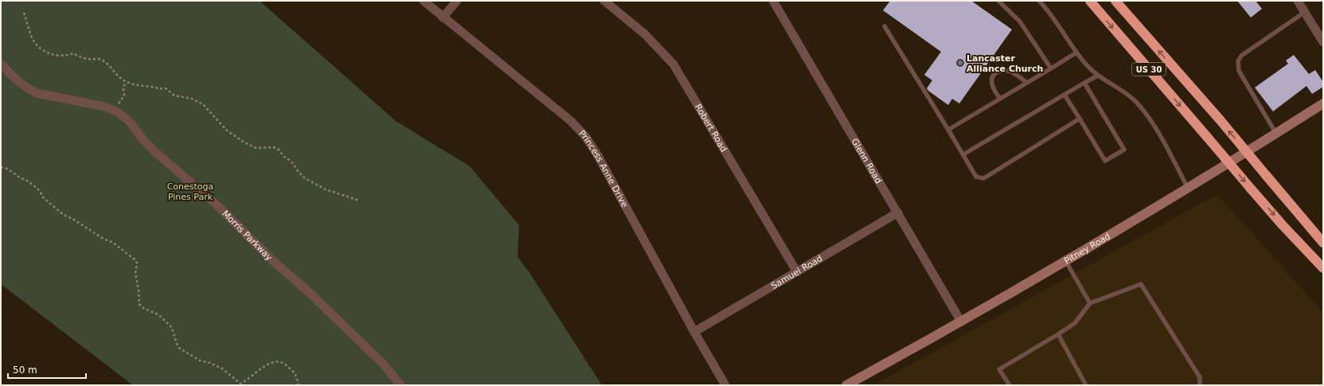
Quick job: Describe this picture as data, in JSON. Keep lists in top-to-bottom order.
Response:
{
  "streets": {
    "highway": ["US 30"],
    "main road": ["Pitney Road"],
    "street": [
      "Robert Road",
      "Glenn Road",
      "Princess Anne Drive",
      "Morris Parkway",
      "Samuel Road"
    ]
  },
  "crossings": [
    ["Robert Road", "Samuel Road"],
    ["Glenn Road", "Pitney Road"],
    ["Glenn Road", "Samuel Road"],
    ["Princess Anne Drive", "Samuel Road"]
  ],
  "parks": ["Conestoga Pines Park"],
  "places": ["Lancaster Alliance Church"],
  "scale_bar": "50 m"
}
